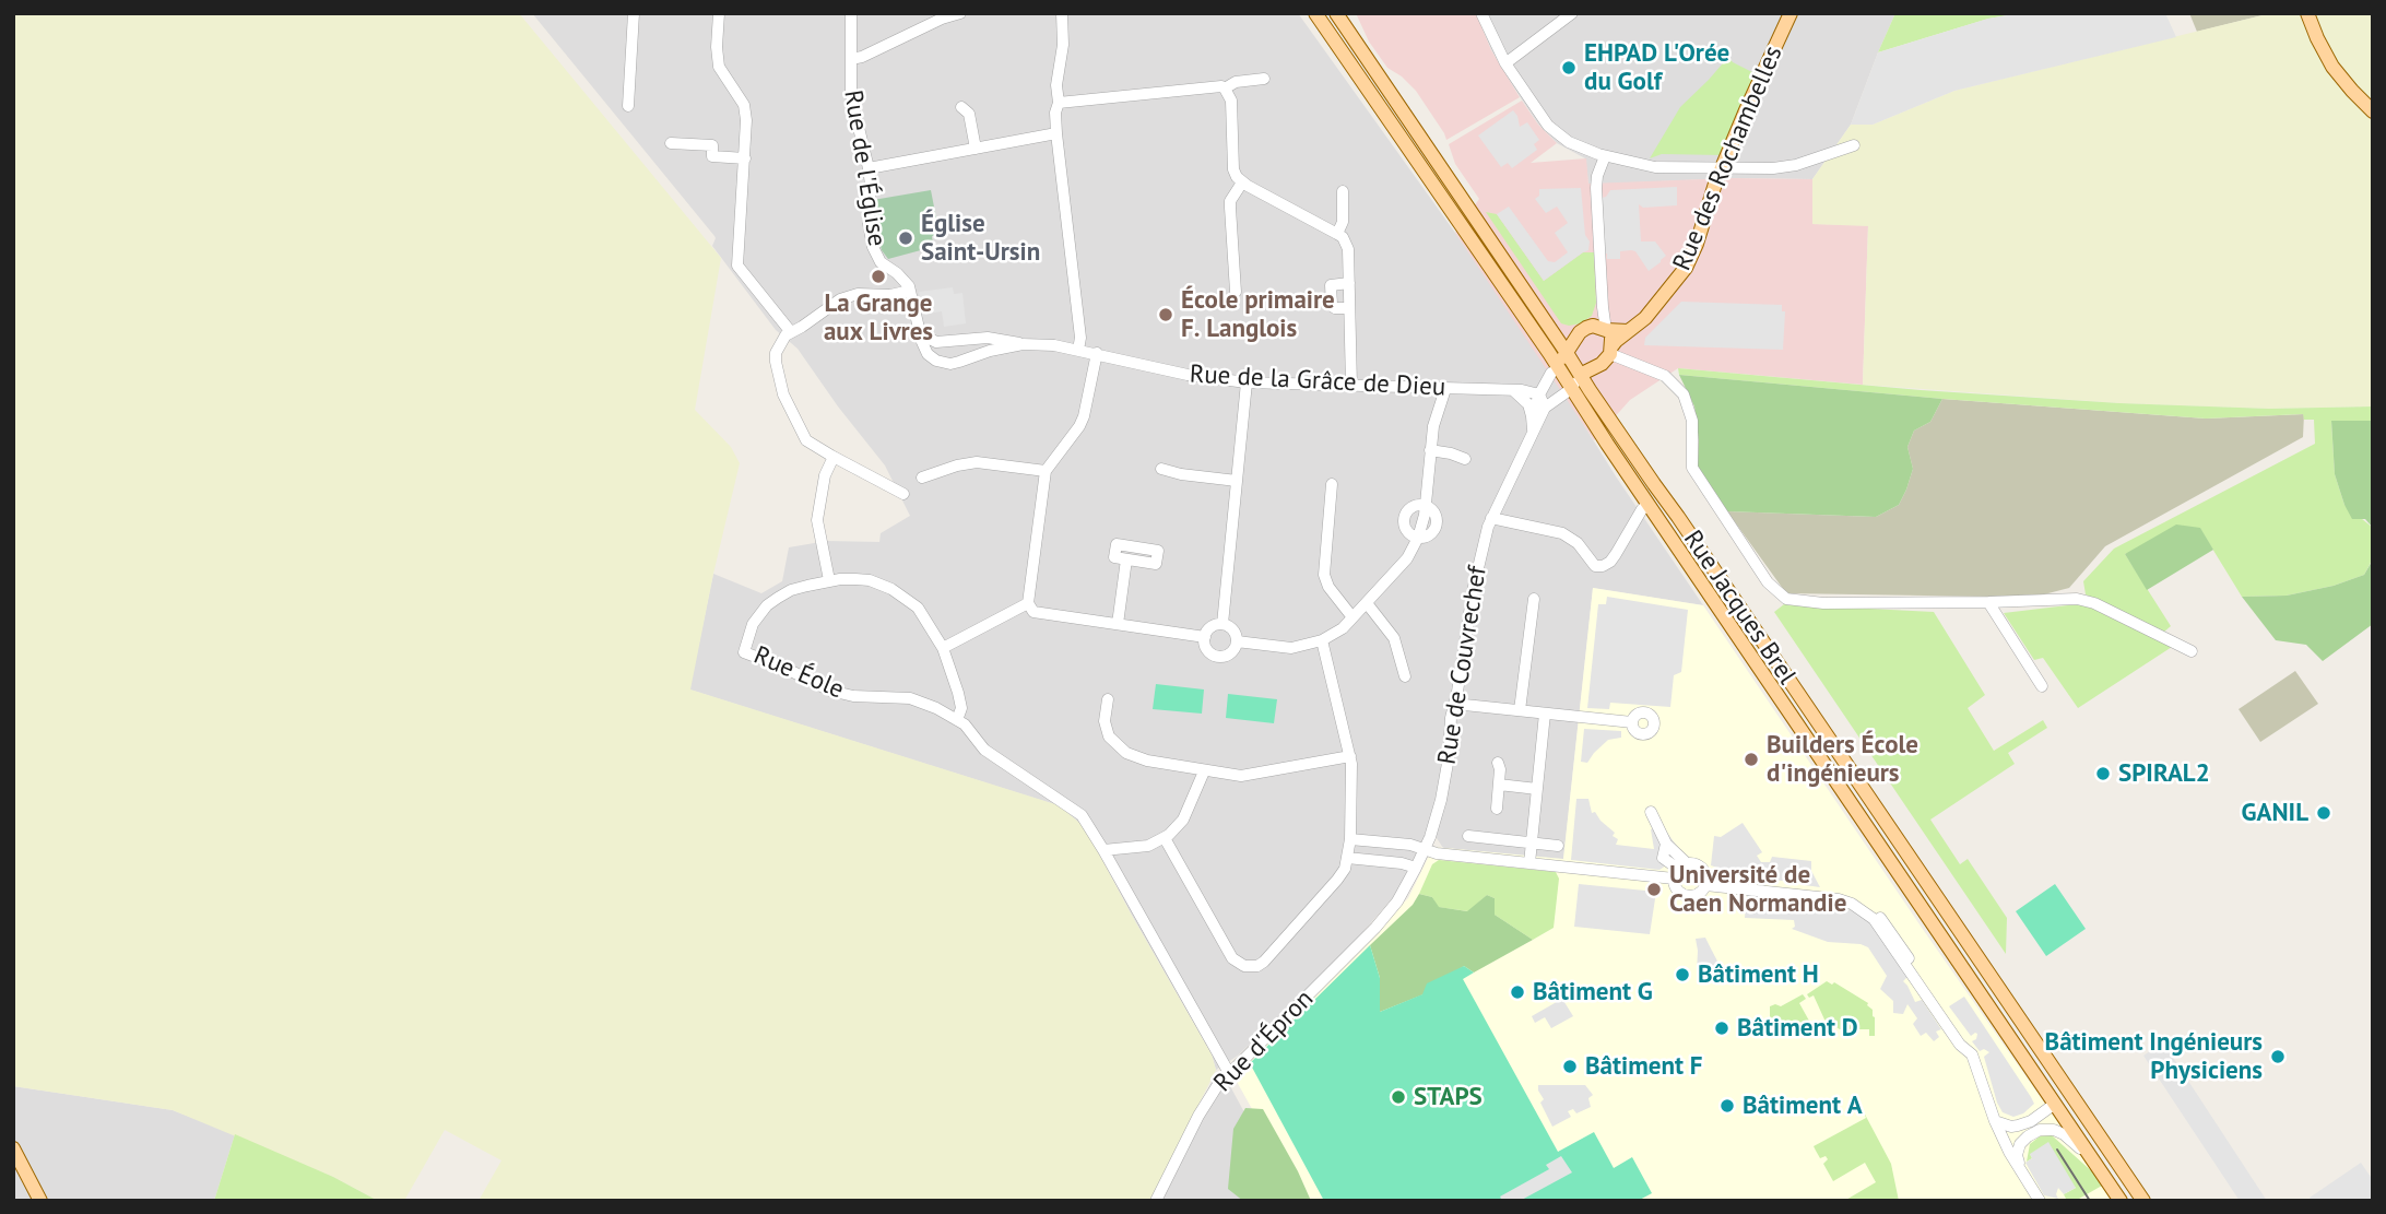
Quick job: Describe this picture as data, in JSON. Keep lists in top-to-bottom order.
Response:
{
  "streets": {
    "main road": ["Rue des Rochambelles", "Rue Jacques Brel"],
    "street": [
      "Rue de l'Église",
      "Rue de la Grâce de Dieu",
      "Rue de Couvrechef",
      "Rue Éole",
      "Rue d'Épron"
    ]
  },
  "crossings": [
    ["Rue des Rochambelles", "Rue Jacques Brel"],
    ["Rue des Rochambelles", "Rue de Couvrechef"],
    ["Rue de la Grâce de Dieu", "Rue de Couvrechef"],
    ["Rue Jacques Brel", "Rue de Couvrechef"],
    ["Rue de Couvrechef", "Rue d'Épron"]
  ],
  "places": [
    "EHPAD L'Orée du Golf",
    "Église Saint-Ursin",
    "La Grange aux Livres",
    "École primaire F. Langlois",
    "Builders École d'ingénieurs",
    "SPIRAL2",
    "GANIL",
    "Université de Caen Normandie",
    "Bâtiment H",
    "Bâtiment G",
    "Bâtiment D",
    "Bâtiment Ingénieurs Physiciens",
    "Bâtiment F",
    "STAPS",
    "Bâtiment A"
  ]
}
